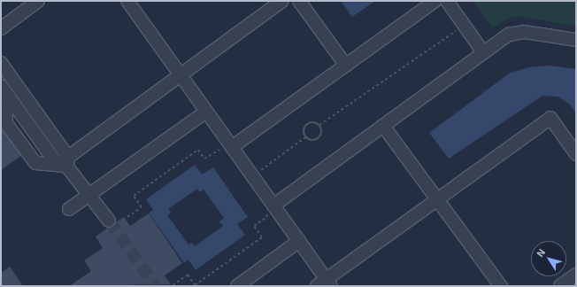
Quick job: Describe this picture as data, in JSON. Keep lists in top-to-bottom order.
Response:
{
  "north": "top left"
}
